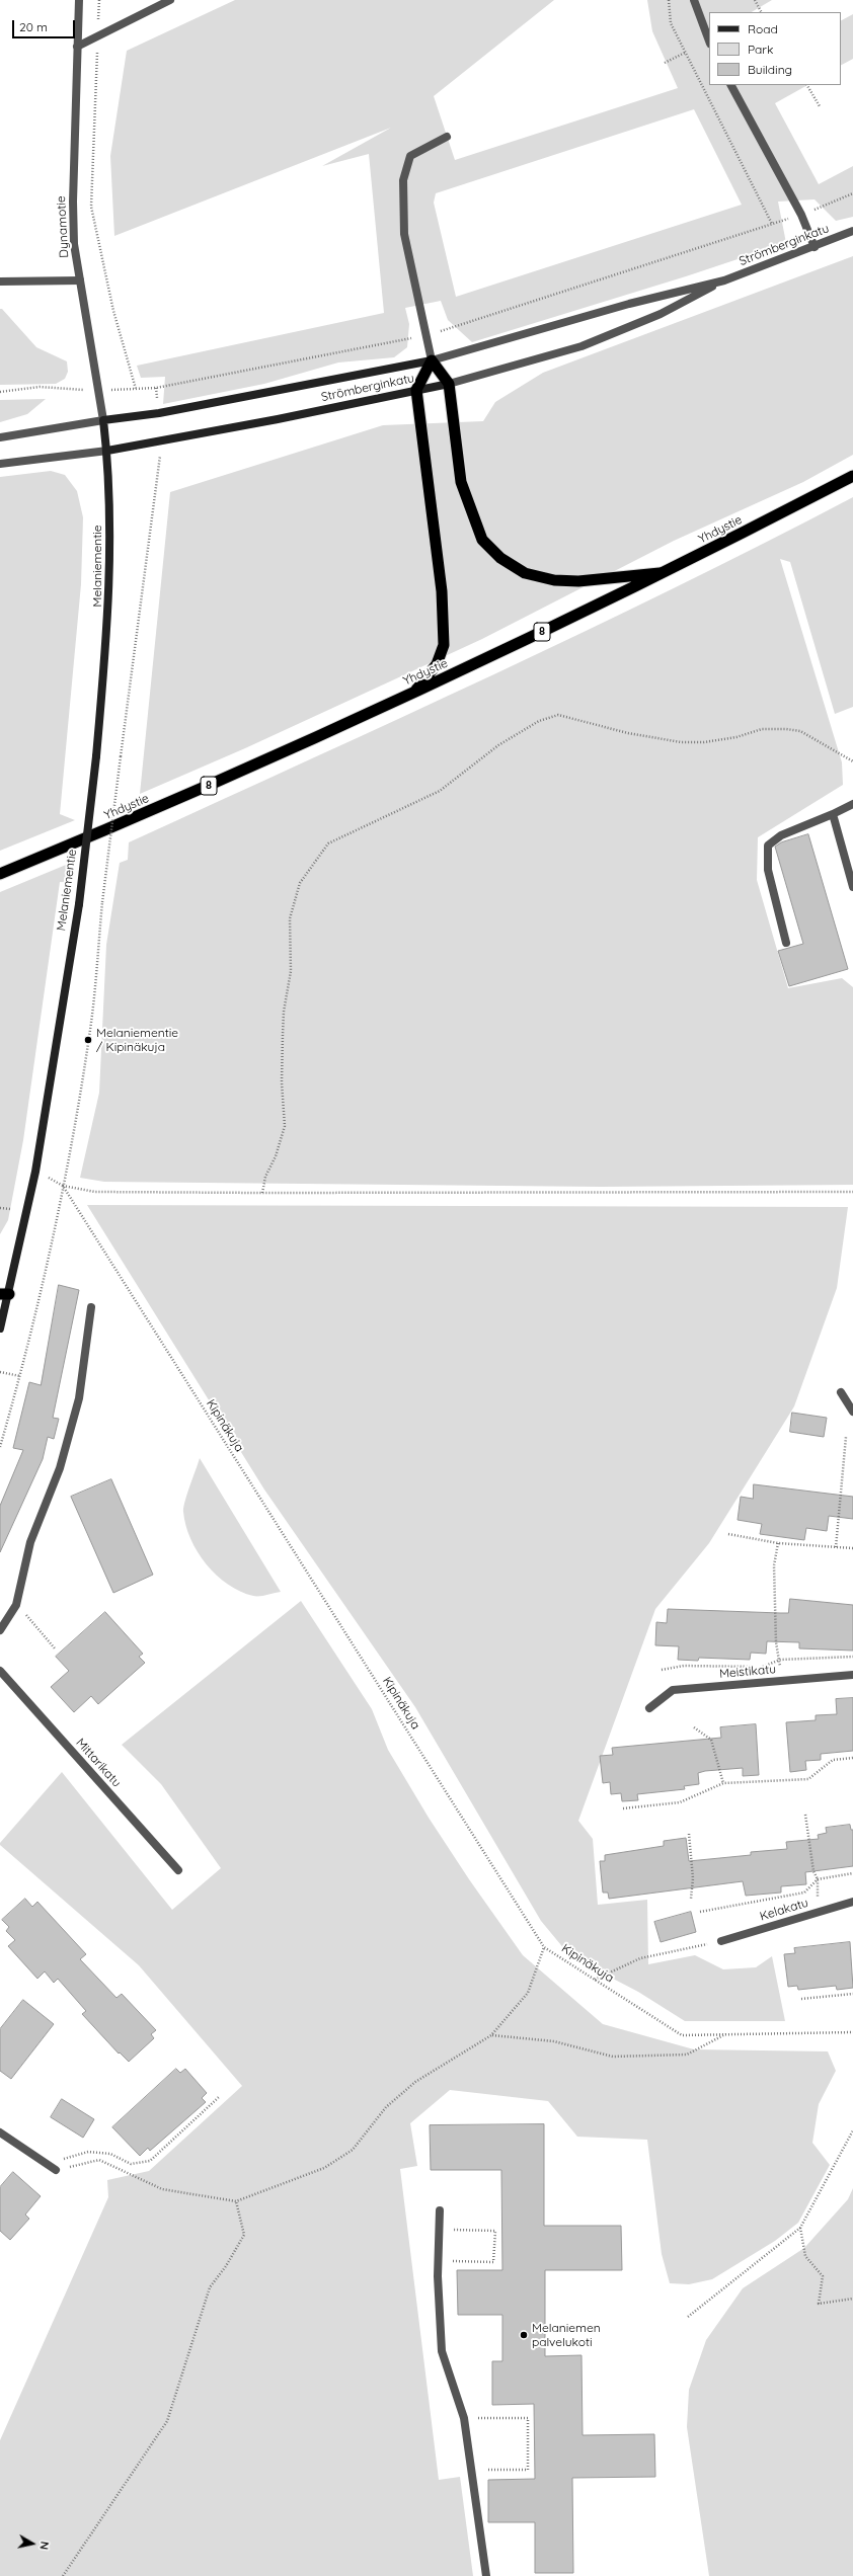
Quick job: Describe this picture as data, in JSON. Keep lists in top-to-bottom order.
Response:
{
  "streets": {
    "highway": ["Yhdystie", "8"],
    "main road": ["Dynamotie", "Strömberginkatu", "Melaniementie"],
    "street": ["Meistikatu", "Mittarikatu", "Kelakatu"],
    "path": ["Kipinäkuja"]
  },
  "crossings": [
    ["Dynamotie", "Strömberginkatu"],
    ["Dynamotie", "Melaniementie"],
    ["Strömberginkatu", "Melaniementie"]
  ],
  "places": ["Melaniementie / Kipinäkuja", "Melaniemen palvelukoti"],
  "legend": ["Road", "Park", "Building"],
  "scale_bar": "20 m",
  "north": "right"
}
